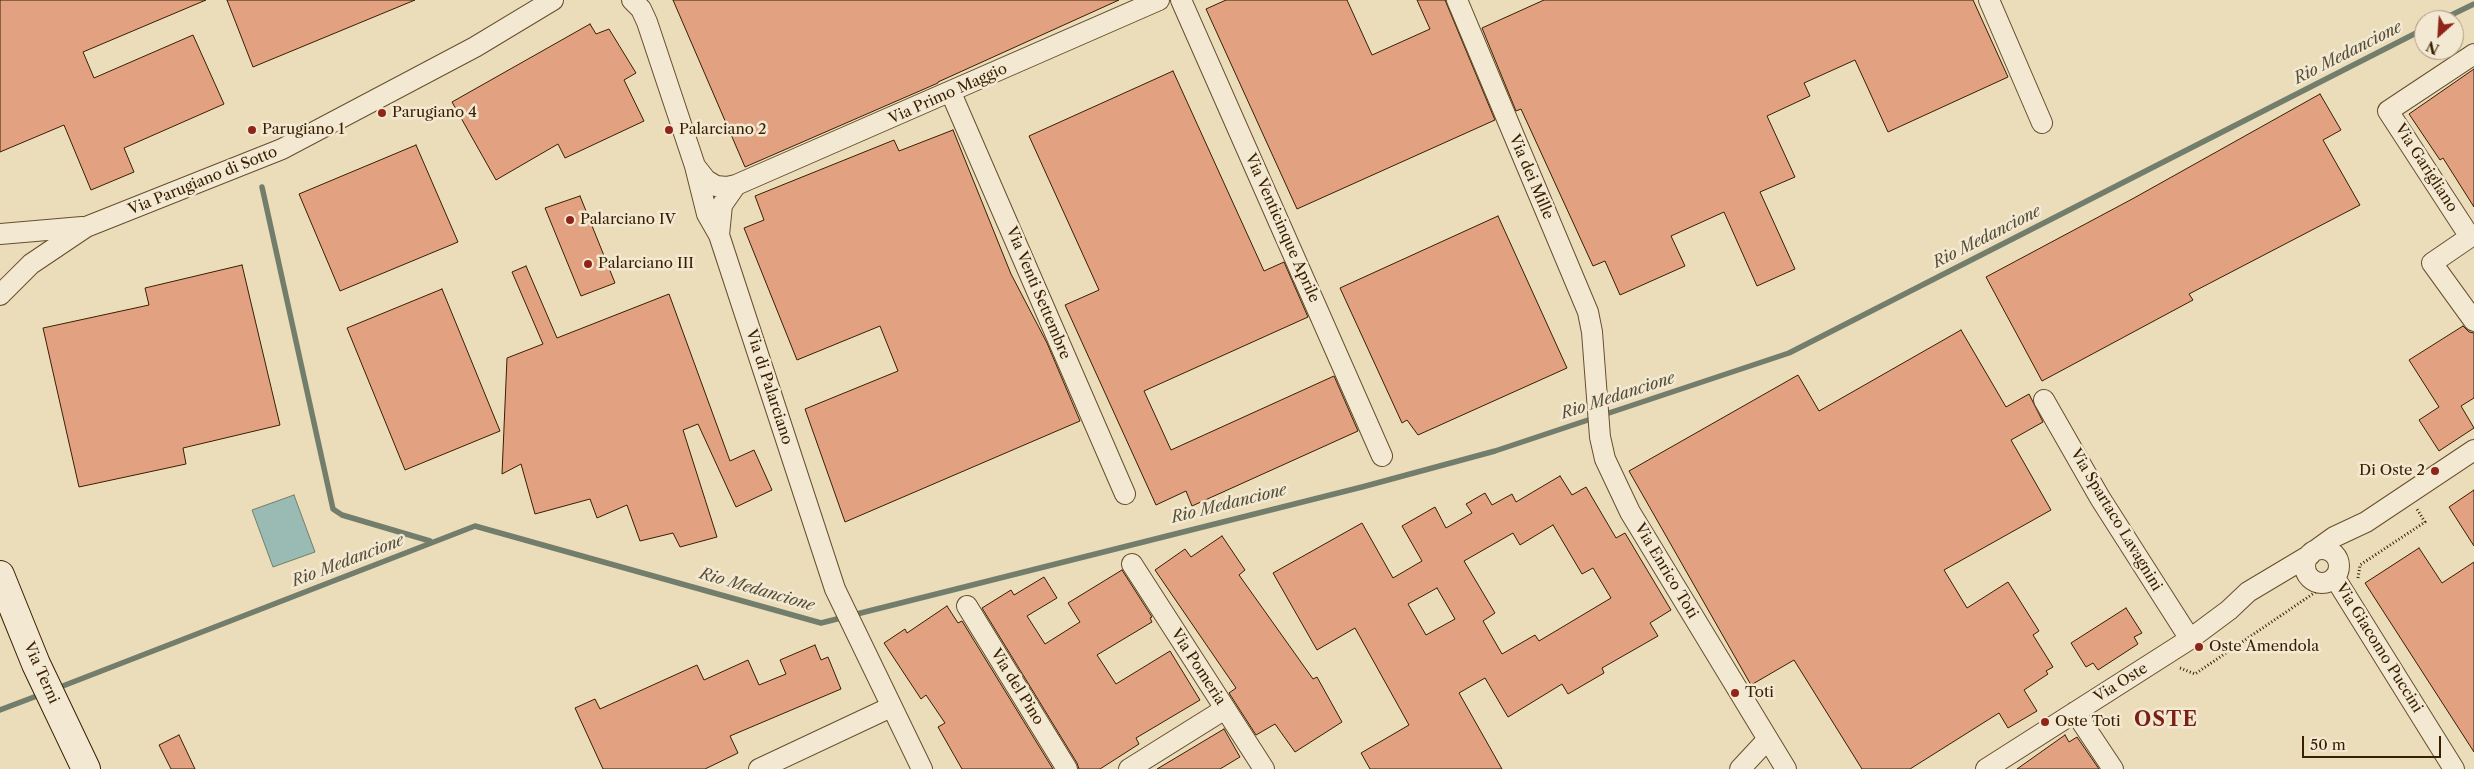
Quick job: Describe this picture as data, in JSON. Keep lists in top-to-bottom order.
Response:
{
  "streets": {
    "street": [
      "Via Primo Maggio",
      "Via Garigliano",
      "Via dei Mille",
      "Via Parugiano di Sotto",
      "Via Venticinque Aprile",
      "Via Venti Settembre",
      "Via di Palarciano",
      "Via Spartaco Lavagnini",
      "Via Enrico Toti",
      "Via Giacomo Puccini",
      "Via Pomeria",
      "Via Terni",
      "Via Oste",
      "Via del Pino"
    ]
  },
  "crossings": [
    ["Via Primo Maggio", "Via Venti Settembre"],
    ["Via Primo Maggio", "Via di Palarciano"],
    ["Via dei Mille", "Via Enrico Toti"],
    ["Via Spartaco Lavagnini", "Via Oste"],
    ["Via Giacomo Puccini", "Via Oste"]
  ],
  "districts": ["OSTE"],
  "water": ["Rio Medancione"],
  "places": [
    "Parugiano 4",
    "Parugiano 1",
    "Palarciano 2",
    "Palarciano IV",
    "Palarciano III",
    "Di Oste 2",
    "Oste Amendola",
    "Toti",
    "Oste Toti"
  ],
  "scale_bar": "50 m",
  "north": "bottom left"
}
